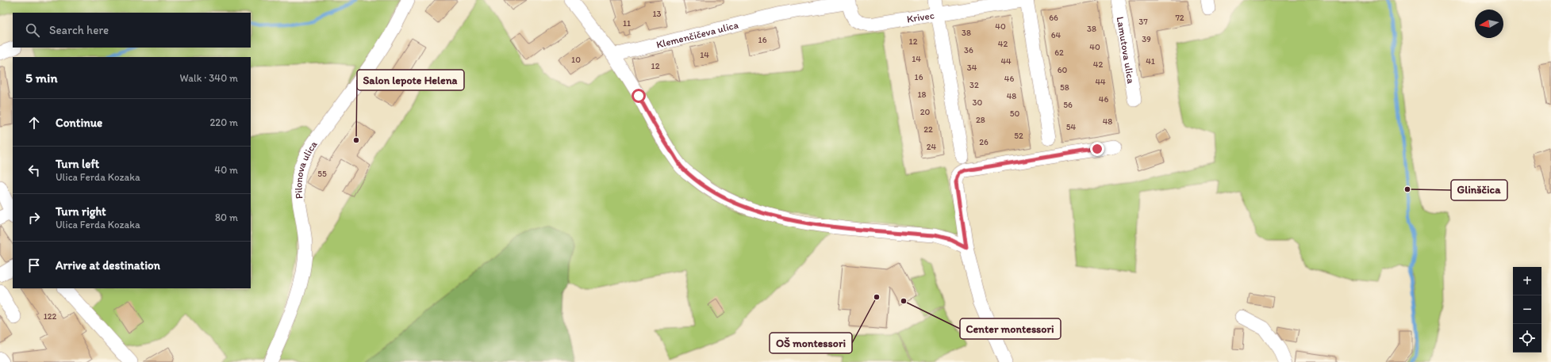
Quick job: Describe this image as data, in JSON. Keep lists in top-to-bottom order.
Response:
{
  "streets": {
    "street": [
      "Krivec",
      "Klemenčičeva ulica",
      "Lamutova ulica",
      "Pilonova ulica"
    ]
  },
  "crossings": [
    ["Krivec", "Klemenčičeva ulica"]
  ],
  "places": [
    "Salon lepote Helena",
    "Glinščica",
    "OŠ montessori",
    "Center montessori"
  ],
  "house_numbers": [
    "13",
    "66",
    "72",
    "37",
    "11",
    "40",
    "38",
    "38",
    "64",
    "39",
    "16",
    "12",
    "42",
    "40",
    "36",
    "62",
    "14",
    "14",
    "10",
    "44",
    "41",
    "42",
    "12",
    "34",
    "60",
    "16",
    "46",
    "44",
    "32",
    "58",
    "18",
    "48",
    "46",
    "30",
    "56",
    "20",
    "50",
    "28",
    "48",
    "54",
    "22",
    "52",
    "26",
    "24",
    "55",
    "122"
  ],
  "north": "left",
  "page": {
    "search": "Search here",
    "heading": ["5 min", "Walk · 340 m"],
    "list": [
      ["Continue", "220 m"],
      ["Turn left", "Ulica Ferda Kozaka", "40 m"],
      ["Turn right", "Ulica Ferda Kozaka", "80 m"],
      "Arrive at destination"
    ],
    "map_buttons": ["+", "−"]
  }
}
